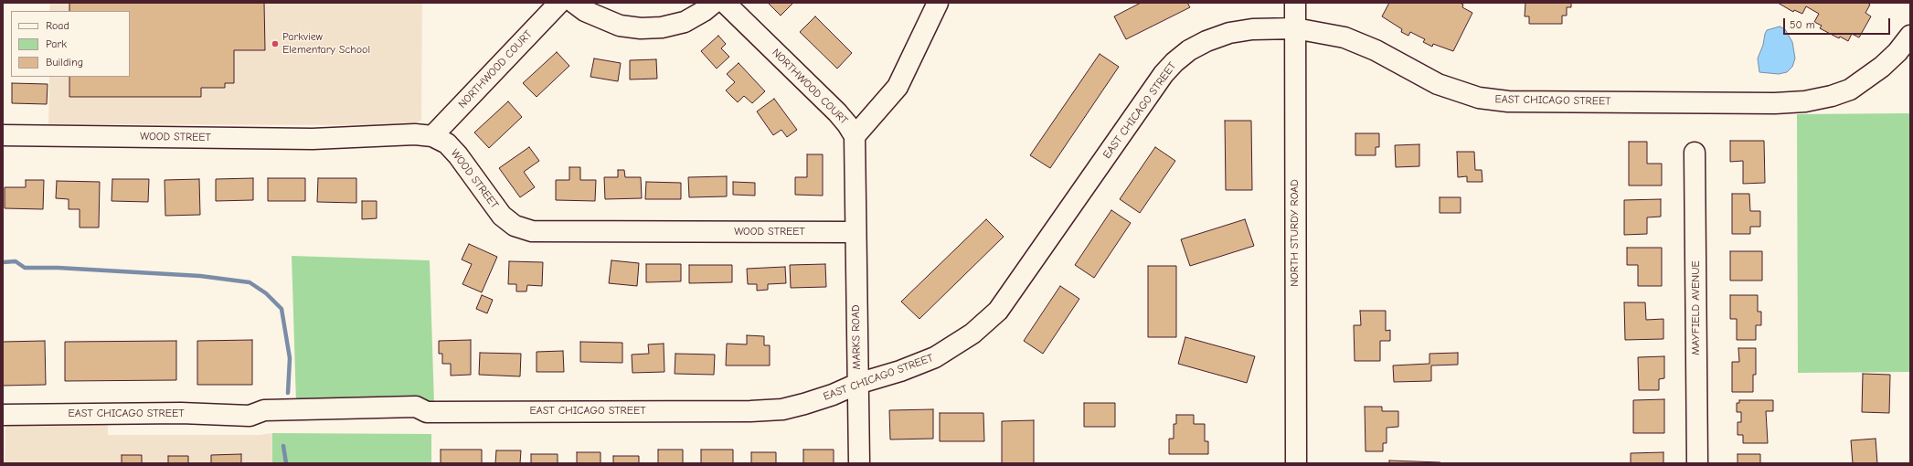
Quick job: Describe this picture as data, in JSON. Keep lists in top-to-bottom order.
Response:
{
  "streets": {
    "street": [
      "NORTHWOOD COURT",
      "EAST CHICAGO STREET",
      "WOOD STREET",
      "NORTH STURDY ROAD",
      "MAYFIELD AVENUE",
      "MARKS ROAD"
    ]
  },
  "crossings": [
    ["NORTHWOOD COURT", "WOOD STREET"],
    ["NORTHWOOD COURT", "MARKS ROAD"],
    ["EAST CHICAGO STREET", "NORTH STURDY ROAD"],
    ["EAST CHICAGO STREET", "MARKS ROAD"],
    ["WOOD STREET", "MARKS ROAD"]
  ],
  "places": ["Parkview Elementary School"],
  "legend": ["Road", "Park", "Building"],
  "scale_bar": "50 m"
}
